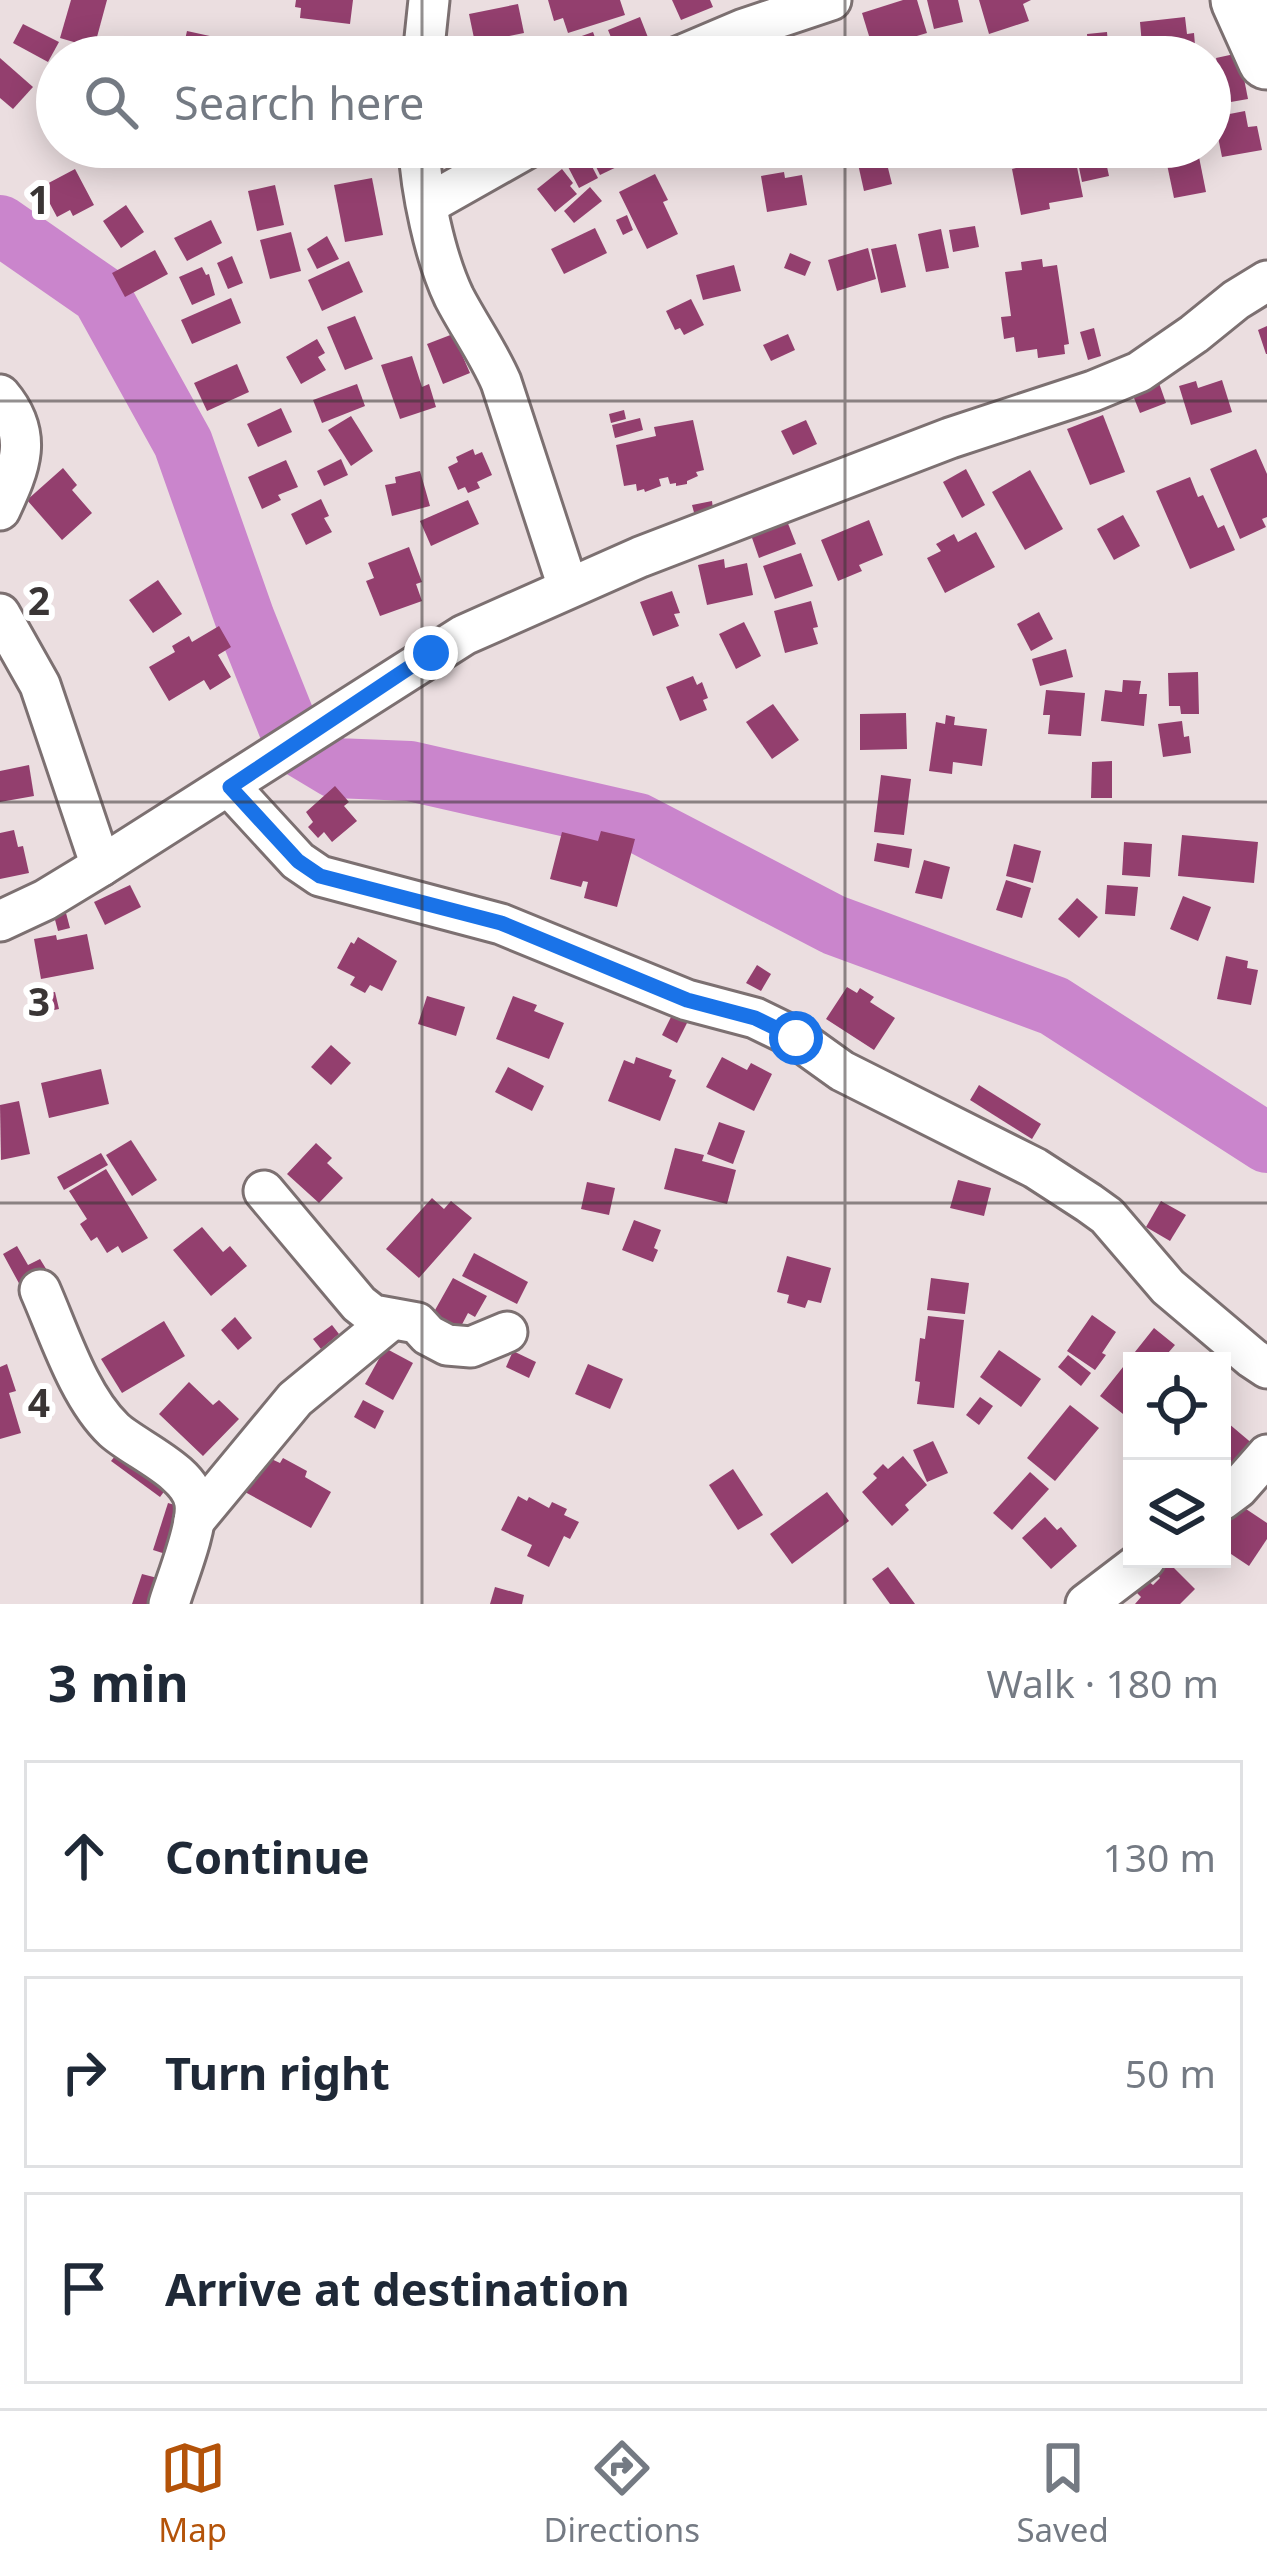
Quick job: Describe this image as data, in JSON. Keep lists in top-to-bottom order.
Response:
{
  "page": {
    "search": "Search here",
    "heading": ["3 min", "Walk · 180 m"],
    "list": [
      ["Continue", "130 m"],
      ["Turn right", "50 m"],
      "Arrive at destination"
    ],
    "nav": ["Map", "Directions", "Saved"]
  },
  "grid": {
    "rows": [
      "1",
      "2",
      "3",
      "4"
    ]
  }
}
